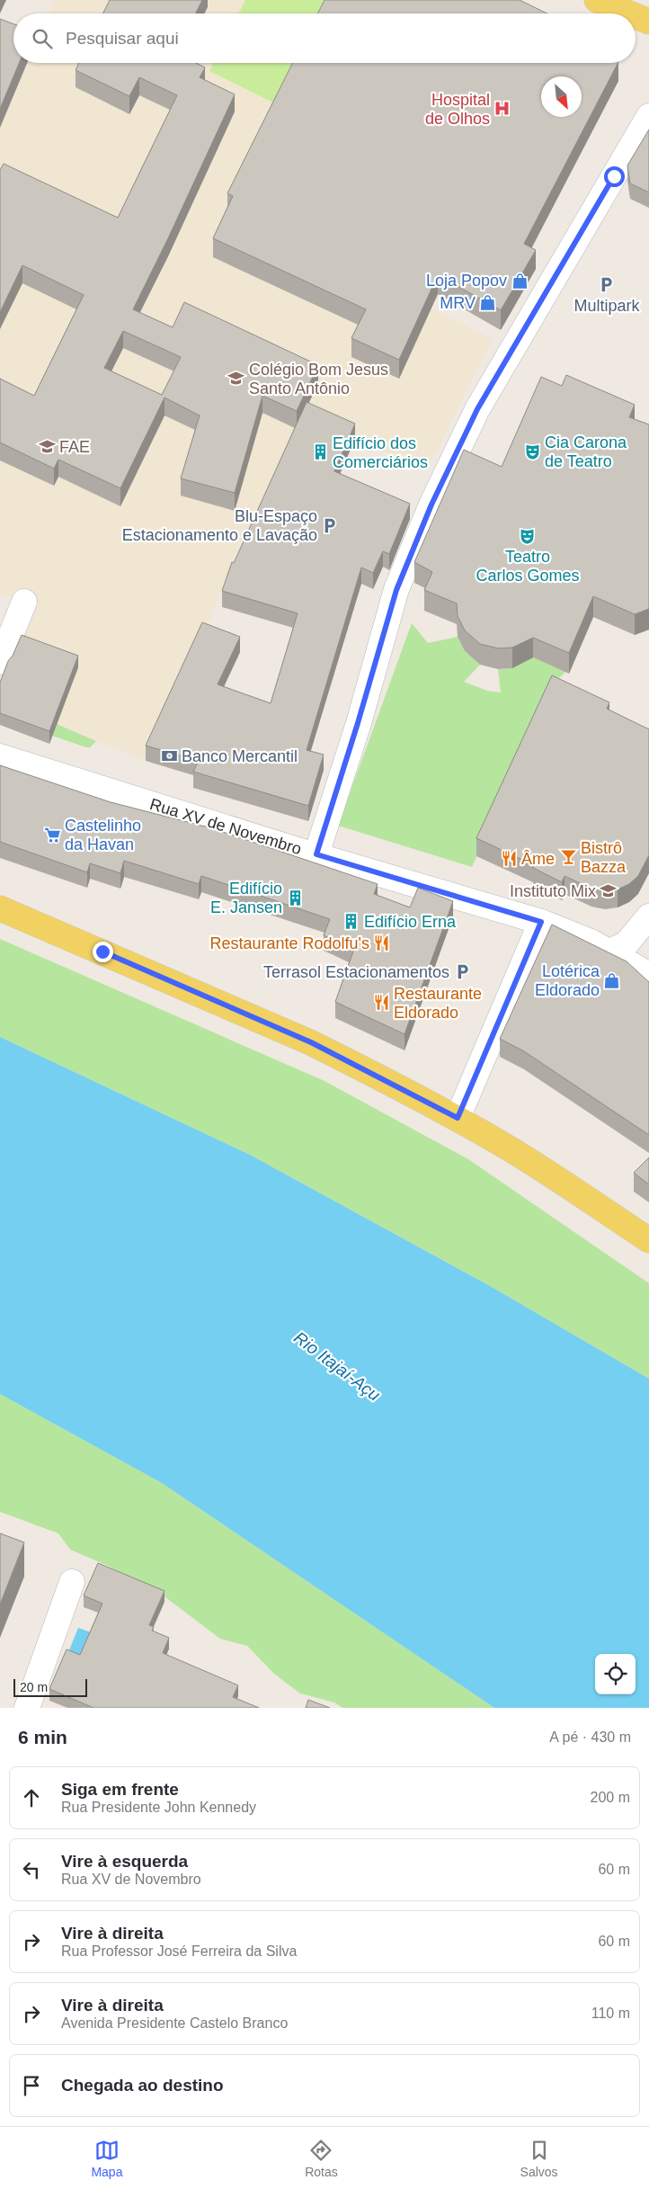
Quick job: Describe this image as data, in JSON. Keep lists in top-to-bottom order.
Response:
{
  "streets": {
    "street": ["Rua XV de Novembro"]
  },
  "water": ["Rio Itajaí-Açu"],
  "places": {
    "hospital": ["Hospital de Olhos"],
    "shop": ["Loja Popov", "MRV", "Lotérica Eldorado"],
    "parking": ["Multipark", "Blu-Espaço Estacionamento e Lavação", "Terrasol Estacionamentos"],
    "school or university": ["Colégio Bom Jesus Santo Antônio", "FAE", "Instituto Mix"],
    "theatre": ["Cia Carona de Teatro", "Teatro Carlos Gomes"],
    "building": ["Edifício dos Comerciários", "Edifício E. Jansen", "Edifício Erna"],
    "bank": ["Banco Mercantil"],
    "supermarket": ["Castelinho da Havan"],
    "bar": ["Bistrô Bazza"],
    "restaurant": ["Âme", "Restaurante Rodolfu's", "Restaurante Eldorado"]
  },
  "scale_bar": "20 m",
  "north": "bottom right",
  "page": {
    "search": "Pesquisar aqui",
    "scale": "20 m",
    "heading": ["6 min", "A pé · 430 m"],
    "list": [
      ["Siga em frente", "Rua Presidente John Kennedy", "200 m"],
      ["Vire à esquerda", "Rua XV de Novembro", "60 m"],
      ["Vire à direita", "Rua Professor José Ferreira da Silva", "60 m"],
      ["Vire à direita", "Avenida Presidente Castelo Branco", "110 m"],
      "Chegada ao destino"
    ],
    "nav": ["Mapa", "Rotas", "Salvos"]
  }
}
